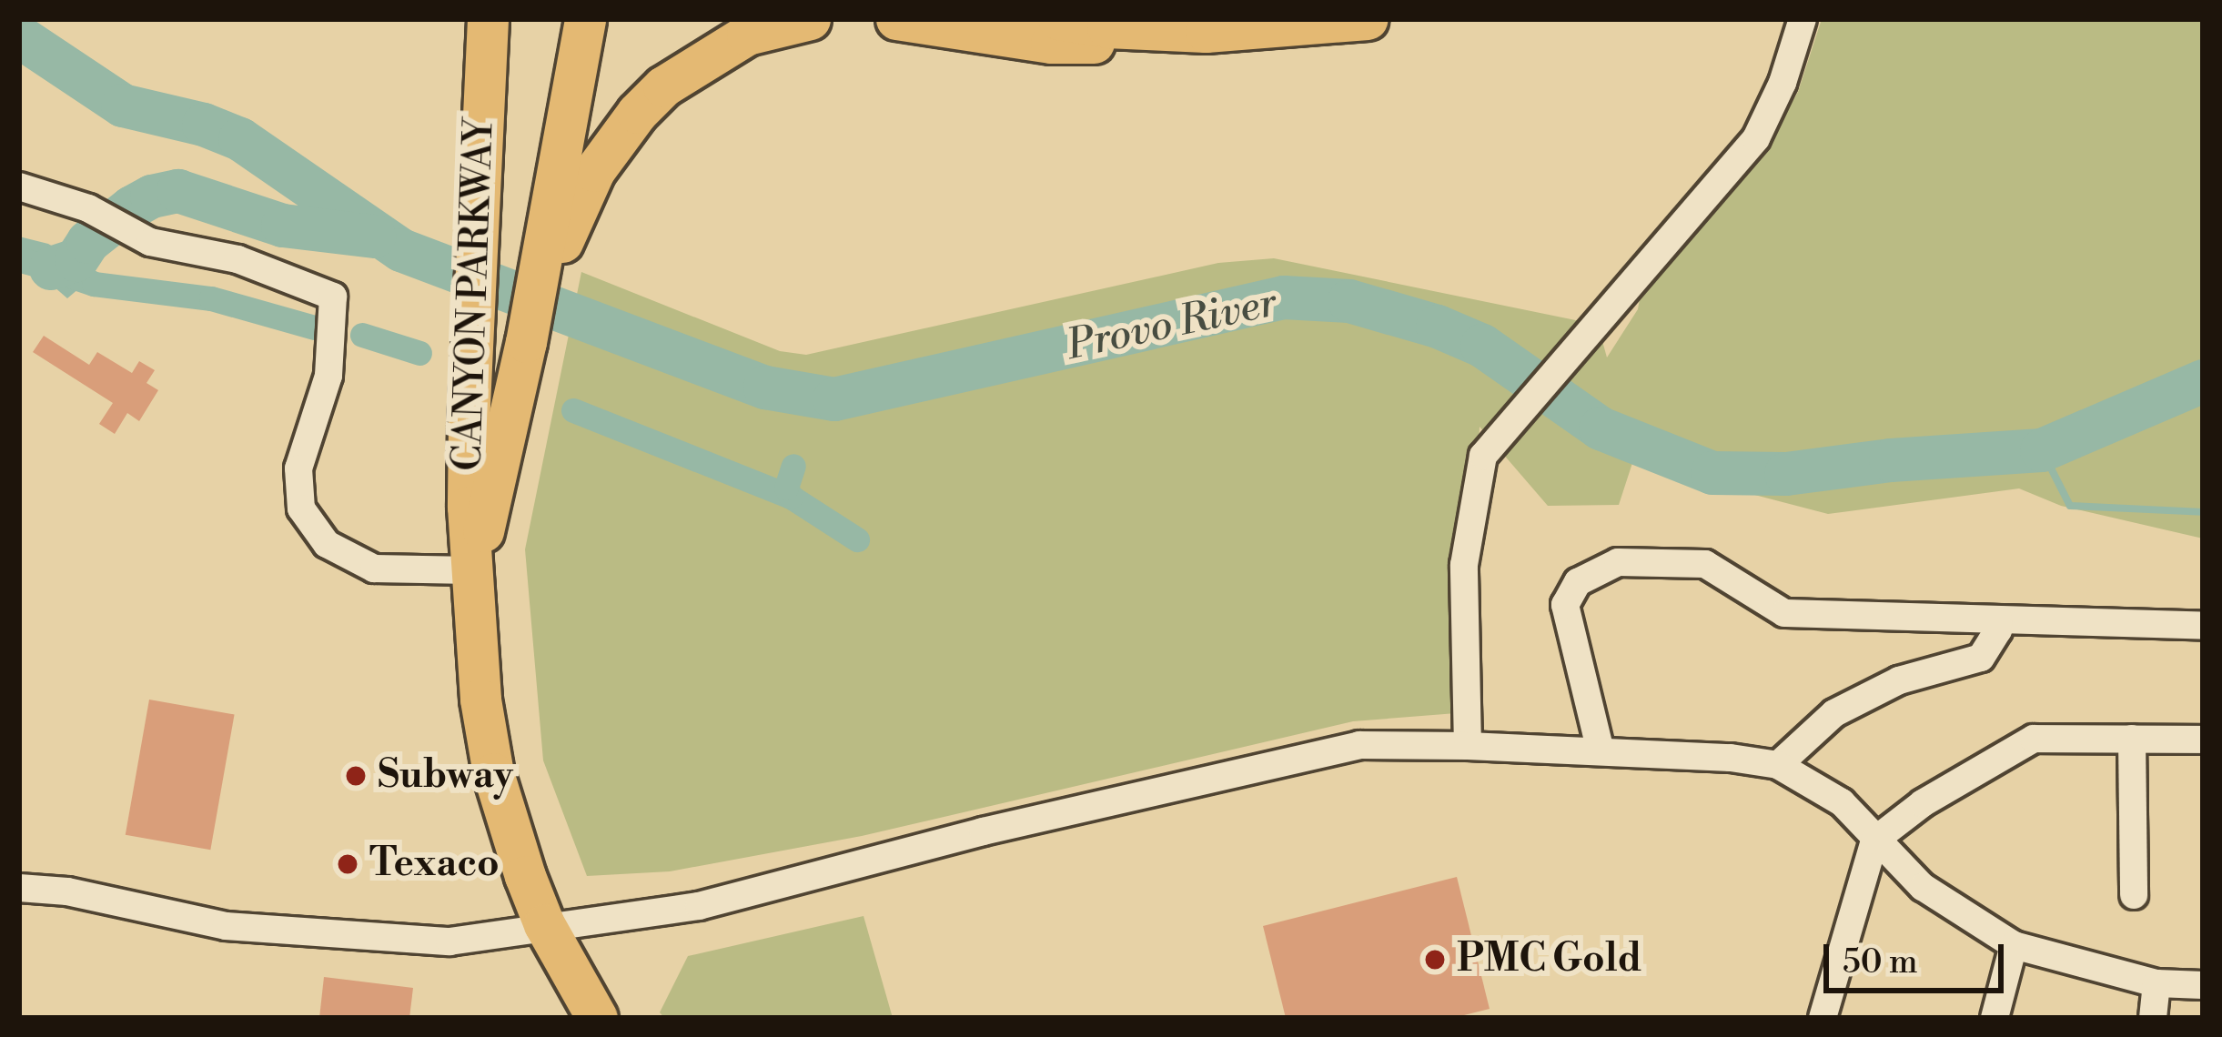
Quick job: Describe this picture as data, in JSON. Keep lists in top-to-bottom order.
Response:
{
  "streets": {
    "highway": ["CANYON PARKWAY"]
  },
  "water": ["Provo River"],
  "places": ["Subway", "Texaco", "PMC Gold"],
  "scale_bar": "50 m"
}
